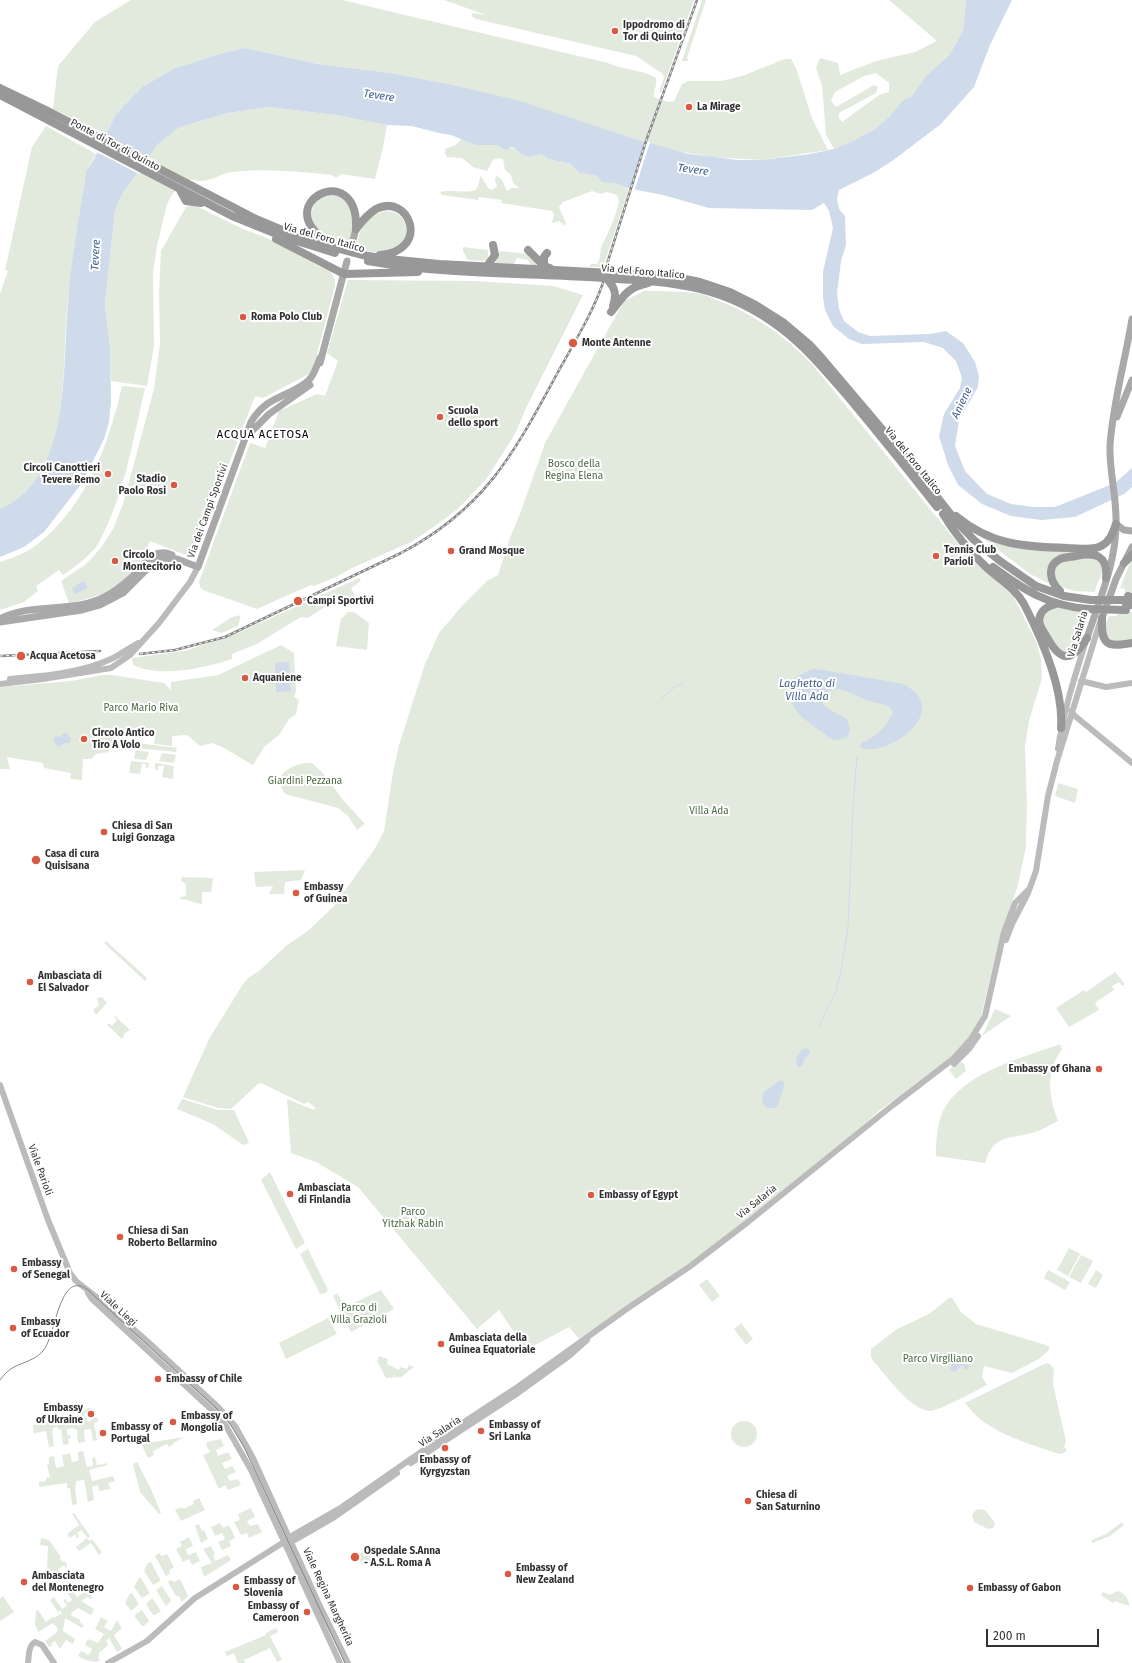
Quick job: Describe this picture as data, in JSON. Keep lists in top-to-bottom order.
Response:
{
  "streets": {
    "highway": ["Ponte di Tor di Quinto", "Via del Foro Italico"],
    "main road": [
      "Via dei Campi Sportivi",
      "Via Salaria",
      "Viale Parioli",
      "Viale Liegi",
      "Viale Regina Margherita"
    ]
  },
  "crossings": [
    ["Ponte di Tor di Quinto", "Via del Foro Italico"],
    ["Via Salaria", "Viale Liegi"],
    ["Via Salaria", "Viale Regina Margherita"],
    ["Viale Parioli", "Viale Liegi"],
    ["Viale Liegi", "Viale Regina Margherita"]
  ],
  "districts": ["ACQUA ACETOSA"],
  "water": ["Tevere", "Aniene", "Laghetto di Villa Ada"],
  "parks": [
    "Bosco della Regina Elena",
    "Parco Mario Riva",
    "Giardini Pezzana",
    "Villa Ada",
    "Parco Yitzhak Rabin",
    "Parco di Villa Grazioli",
    "Parco Virgiliano"
  ],
  "places": [
    "Ippodromo di Tor di Quinto",
    "La Mirage",
    "Roma Polo Club",
    "Monte Antenne",
    "Scuola dello sport",
    "Circoli Canottieri Tevere Remo",
    "Stadio Paolo Rosi",
    "Grand Mosque",
    "Tennis Club Parioli",
    "Circolo Montecitorio",
    "Campi Sportivi",
    "Acqua Acetosa",
    "Aquaniene",
    "Circolo Antico Tiro A Volo",
    "Chiesa di San Luigi Gonzaga",
    "Casa di cura Quisisana",
    "Embassy of Guinea",
    "Ambasciata di El Salvador",
    "Embassy of Ghana",
    "Ambasciata di Finlandia",
    "Embassy of Egypt",
    "Chiesa di San Roberto Bellarmino",
    "Embassy of Senegal",
    "Embassy of Ecuador",
    "Ambasciata della Guinea Equatoriale",
    "Embassy of Chile",
    "Embassy of Ukraine",
    "Embassy of Mongolia",
    "Embassy of Sri Lanka",
    "Embassy of Portugal",
    "Embassy of Kyrgyzstan",
    "Chiesa di San Saturnino",
    "Ospedale S.Anna - A.S.L. Roma A",
    "Embassy of New Zealand",
    "Ambasciata del Montenegro",
    "Embassy of Slovenia",
    "Embassy of Gabon",
    "Embassy of Cameroon"
  ],
  "scale_bar": "200 m"
}
